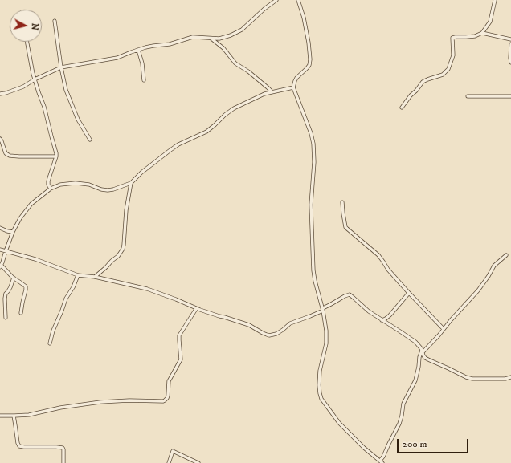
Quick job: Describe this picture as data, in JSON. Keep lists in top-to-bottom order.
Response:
{
  "scale_bar": "200 m",
  "north": "right"
}
